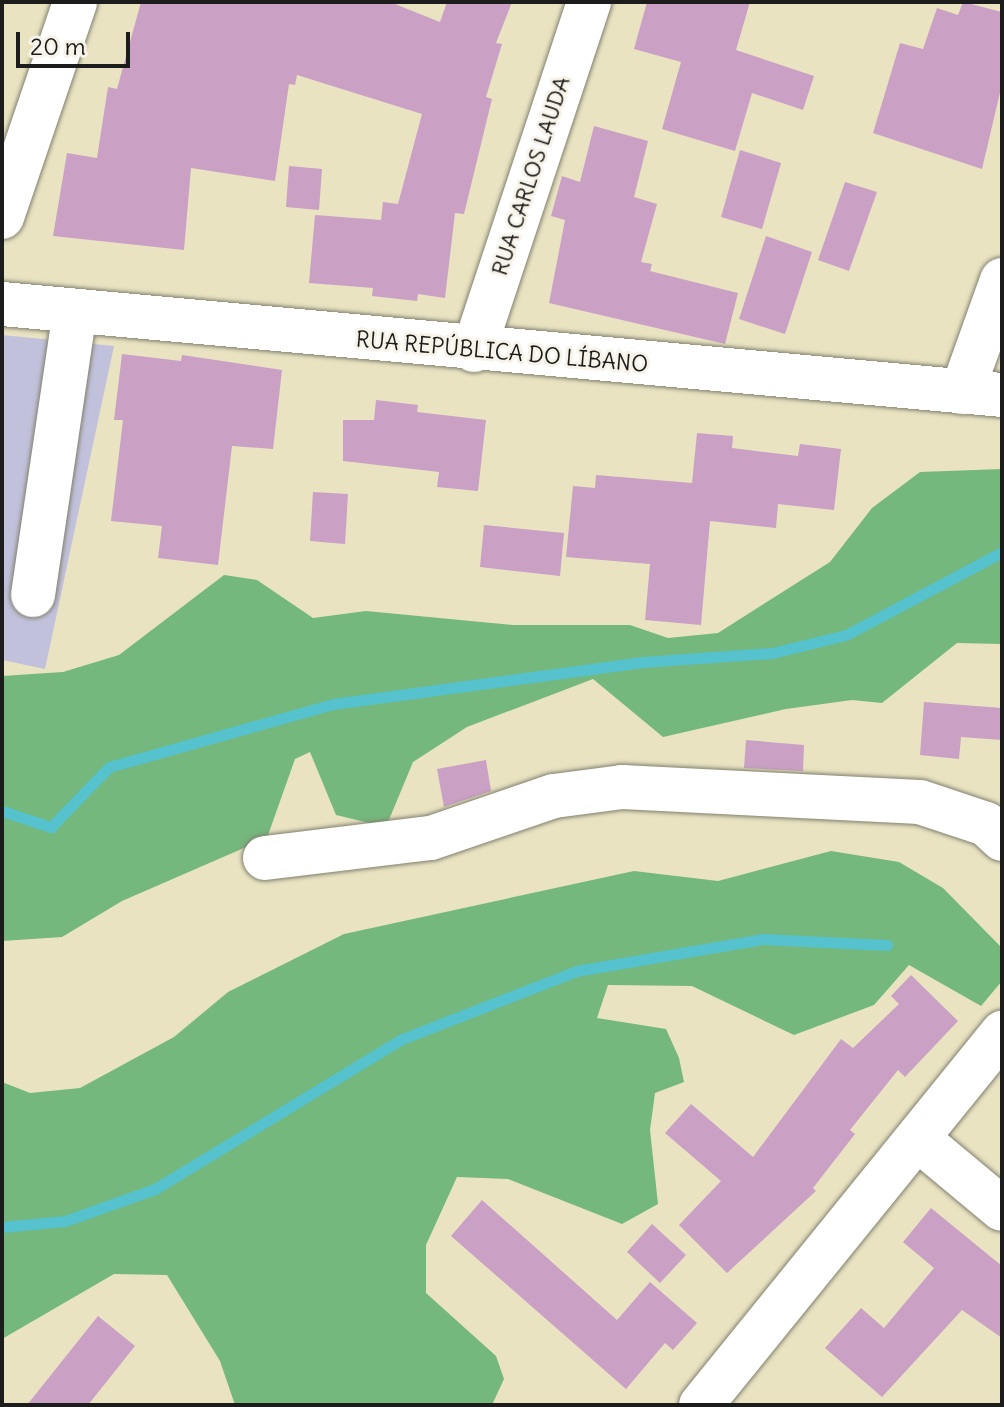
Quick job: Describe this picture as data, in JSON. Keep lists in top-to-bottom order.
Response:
{
  "streets": {
    "street": ["RUA CARLOS LAUDA", "RUA REPÚBLICA DO LÍBANO"]
  },
  "crossings": [
    ["RUA CARLOS LAUDA", "RUA REPÚBLICA DO LÍBANO"]
  ],
  "scale_bar": "20 m"
}
